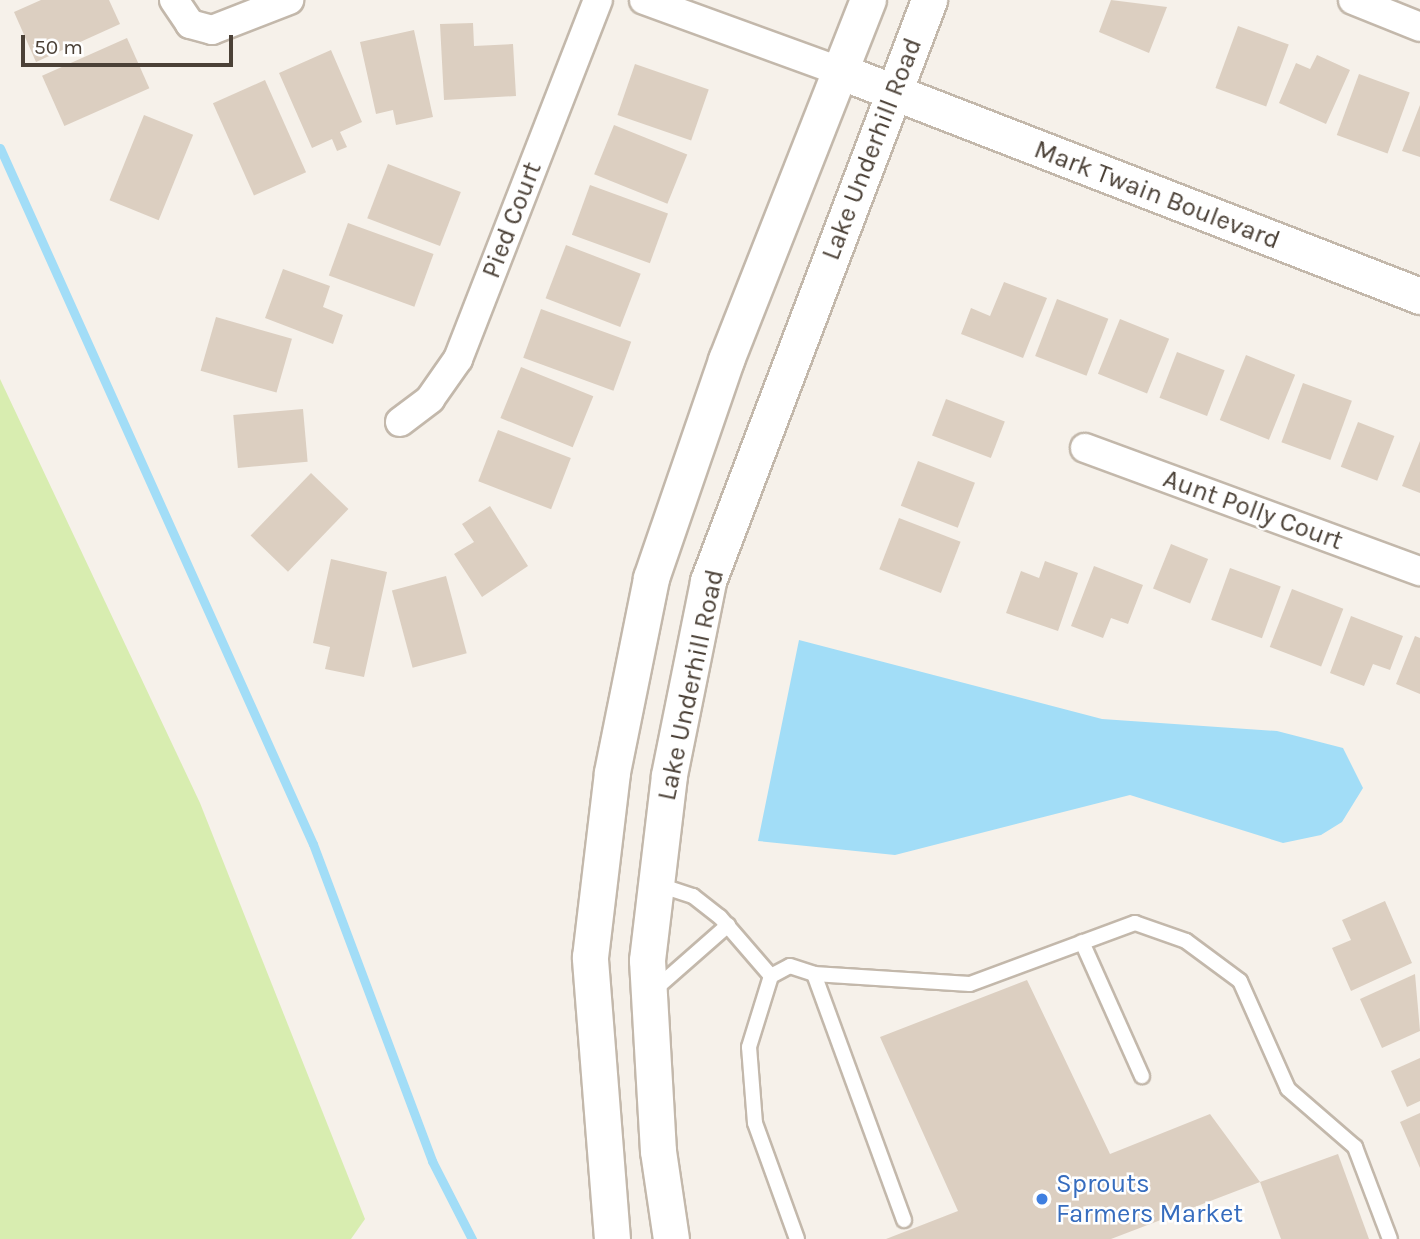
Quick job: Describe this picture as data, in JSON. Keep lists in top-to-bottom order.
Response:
{
  "streets": {
    "street": [
      "Lake Underhill Road",
      "Mark Twain Boulevard",
      "Pied Court",
      "Aunt Polly Court"
    ]
  },
  "crossings": [
    ["Lake Underhill Road", "Mark Twain Boulevard"]
  ],
  "places": ["Sprouts Farmers Market"],
  "scale_bar": "50 m"
}
